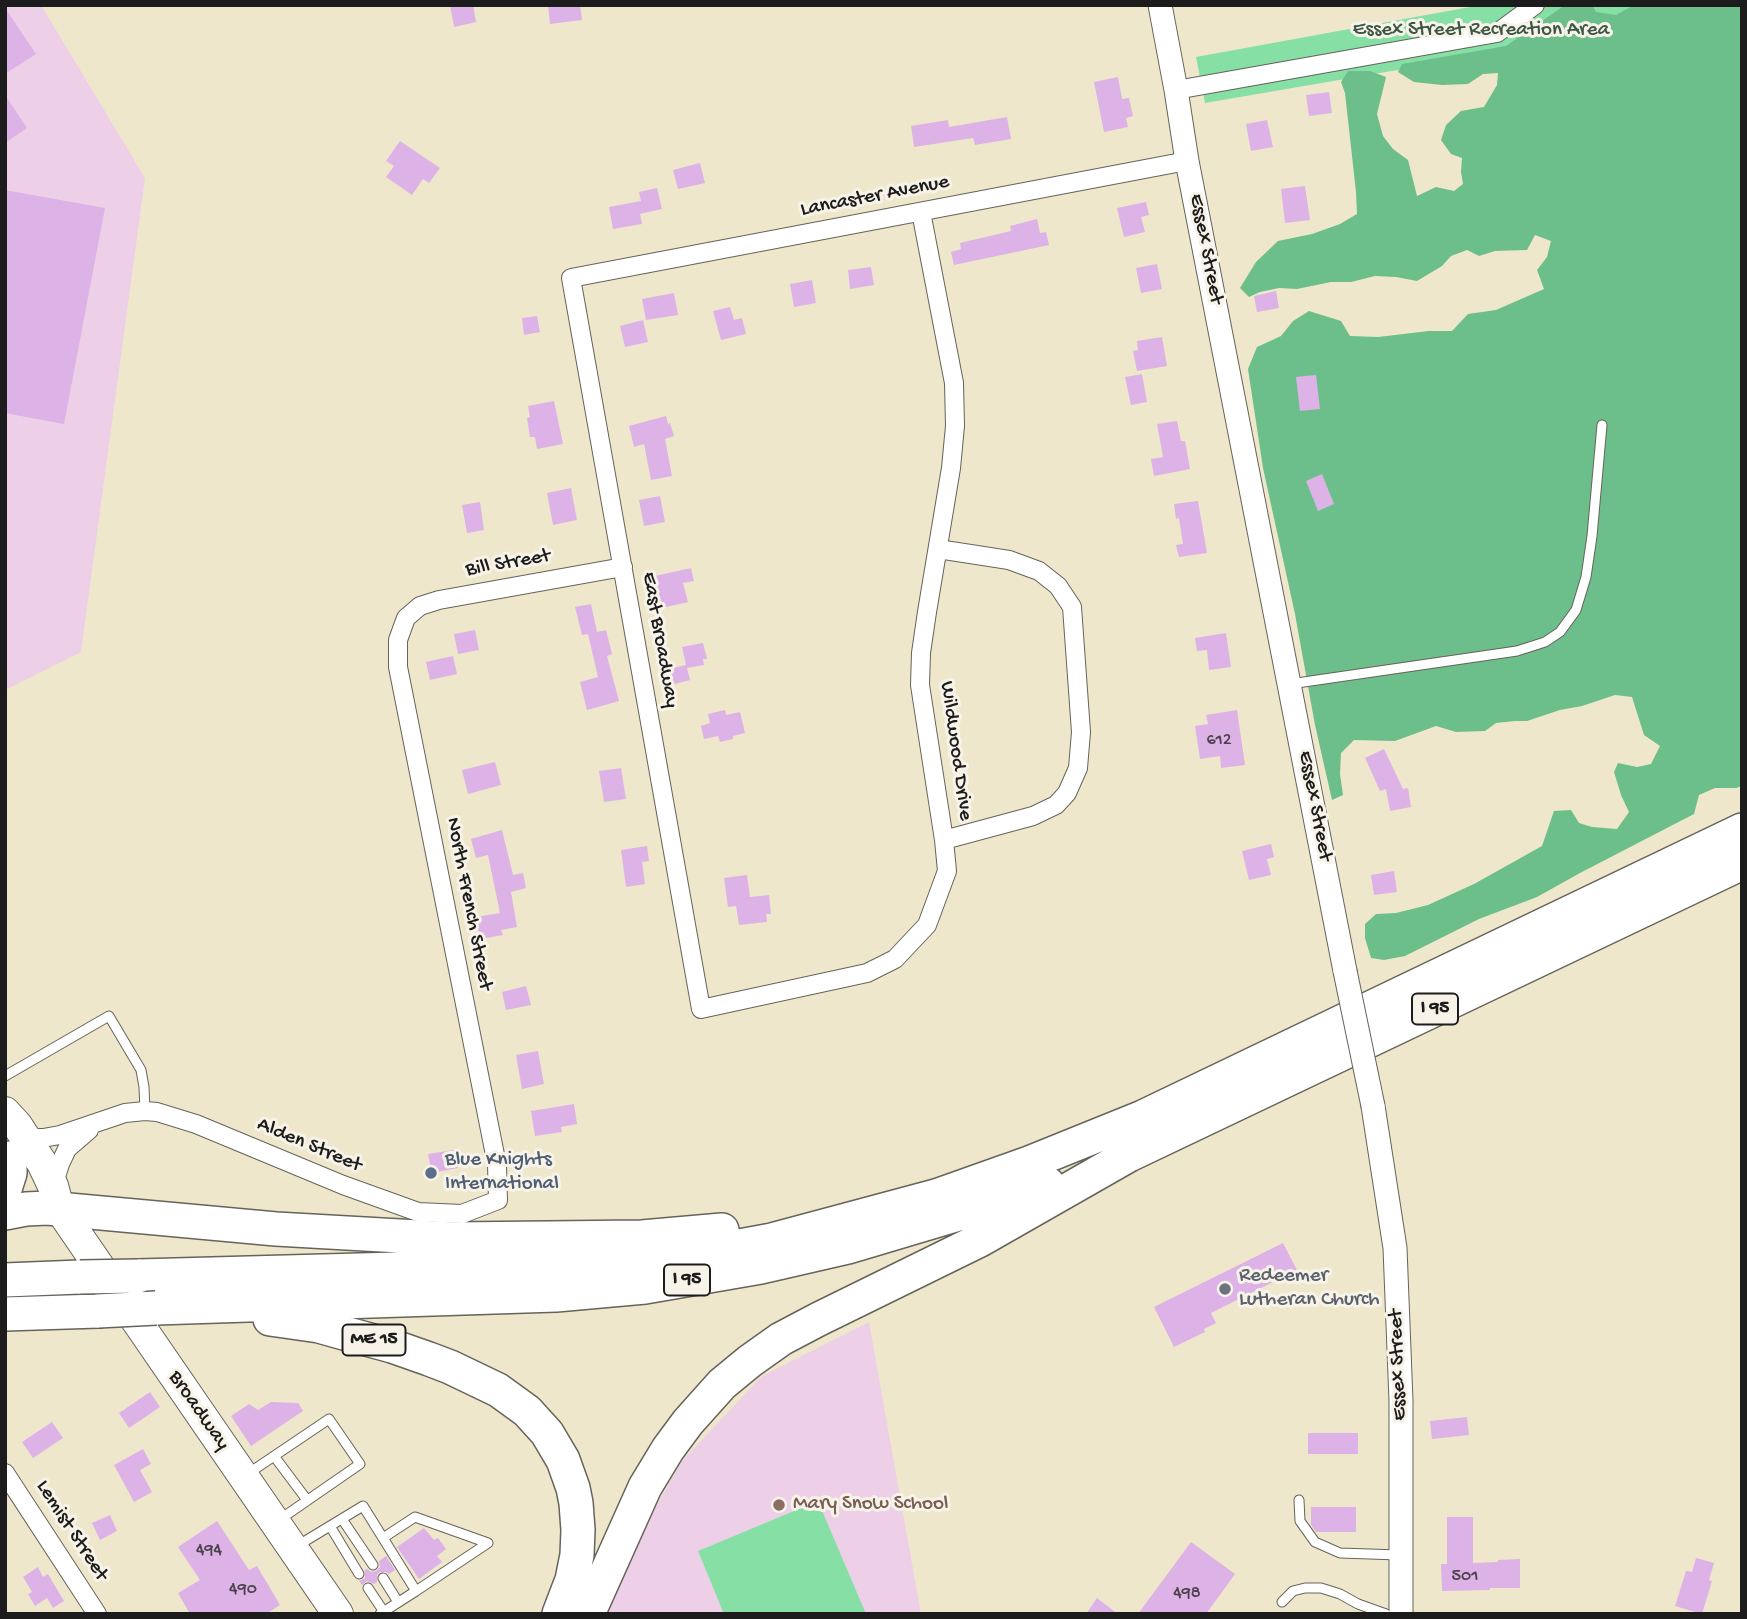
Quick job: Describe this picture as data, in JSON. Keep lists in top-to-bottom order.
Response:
{
  "streets": {
    "highway": ["I 95", "ME 15"],
    "main road": ["Broadway"],
    "street": [
      "Lancaster Avenue",
      "Essex Street",
      "Bill Street",
      "East Broadway",
      "Wildwood Drive",
      "North French Street",
      "Alden Street",
      "Lemist Street"
    ]
  },
  "crossings": [
    ["Lancaster Avenue", "Essex Street"],
    ["Lancaster Avenue", "East Broadway"],
    ["Lancaster Avenue", "Wildwood Drive"],
    ["Bill Street", "East Broadway"],
    ["Bill Street", "North French Street"],
    ["East Broadway", "Wildwood Drive"],
    ["North French Street", "Alden Street"],
    ["I 95", "ME 15"],
    ["Alden Street", "Broadway"]
  ],
  "parks": ["Essex Street Recreation Area"],
  "places": ["Blue Knights International", "Redeemer Lutheran Church", "Mary Snow School"],
  "house_numbers": [
    "612",
    "494",
    "501",
    "490",
    "498"
  ]
}
